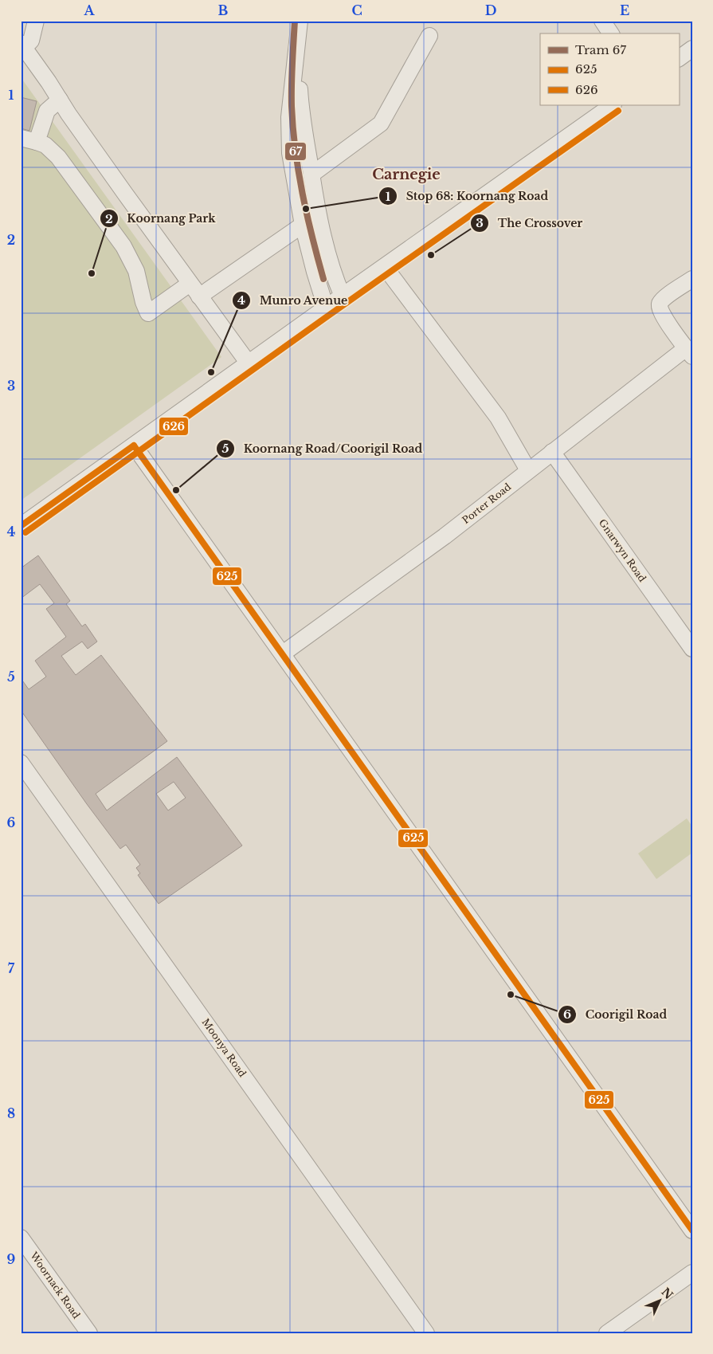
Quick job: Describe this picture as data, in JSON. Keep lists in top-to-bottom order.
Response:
{
  "streets": {
    "street": [
      "Porter Road",
      "Gnarwyn Road",
      "Moonya Road",
      "Woornack Road"
    ]
  },
  "crossings": [
    ["Porter Road", "Gnarwyn Road"]
  ],
  "districts": ["Carnegie"],
  "places": [
    "Stop 68: Koornang Road",
    "The Crossover",
    "Koornang Park",
    "Munro Avenue",
    "Koornang Road/Coorigil Road",
    "Coorigil Road"
  ],
  "lines": ["tram line 67", "transit line 626", "transit line 625"],
  "legend": ["Tram 67", "625", "626"],
  "north": "top right",
  "grid": {
    "columns": [
      "A",
      "B",
      "C",
      "D",
      "E"
    ],
    "rows": [
      "1",
      "2",
      "3",
      "4",
      "5",
      "6",
      "7",
      "8",
      "9"
    ]
  }
}
